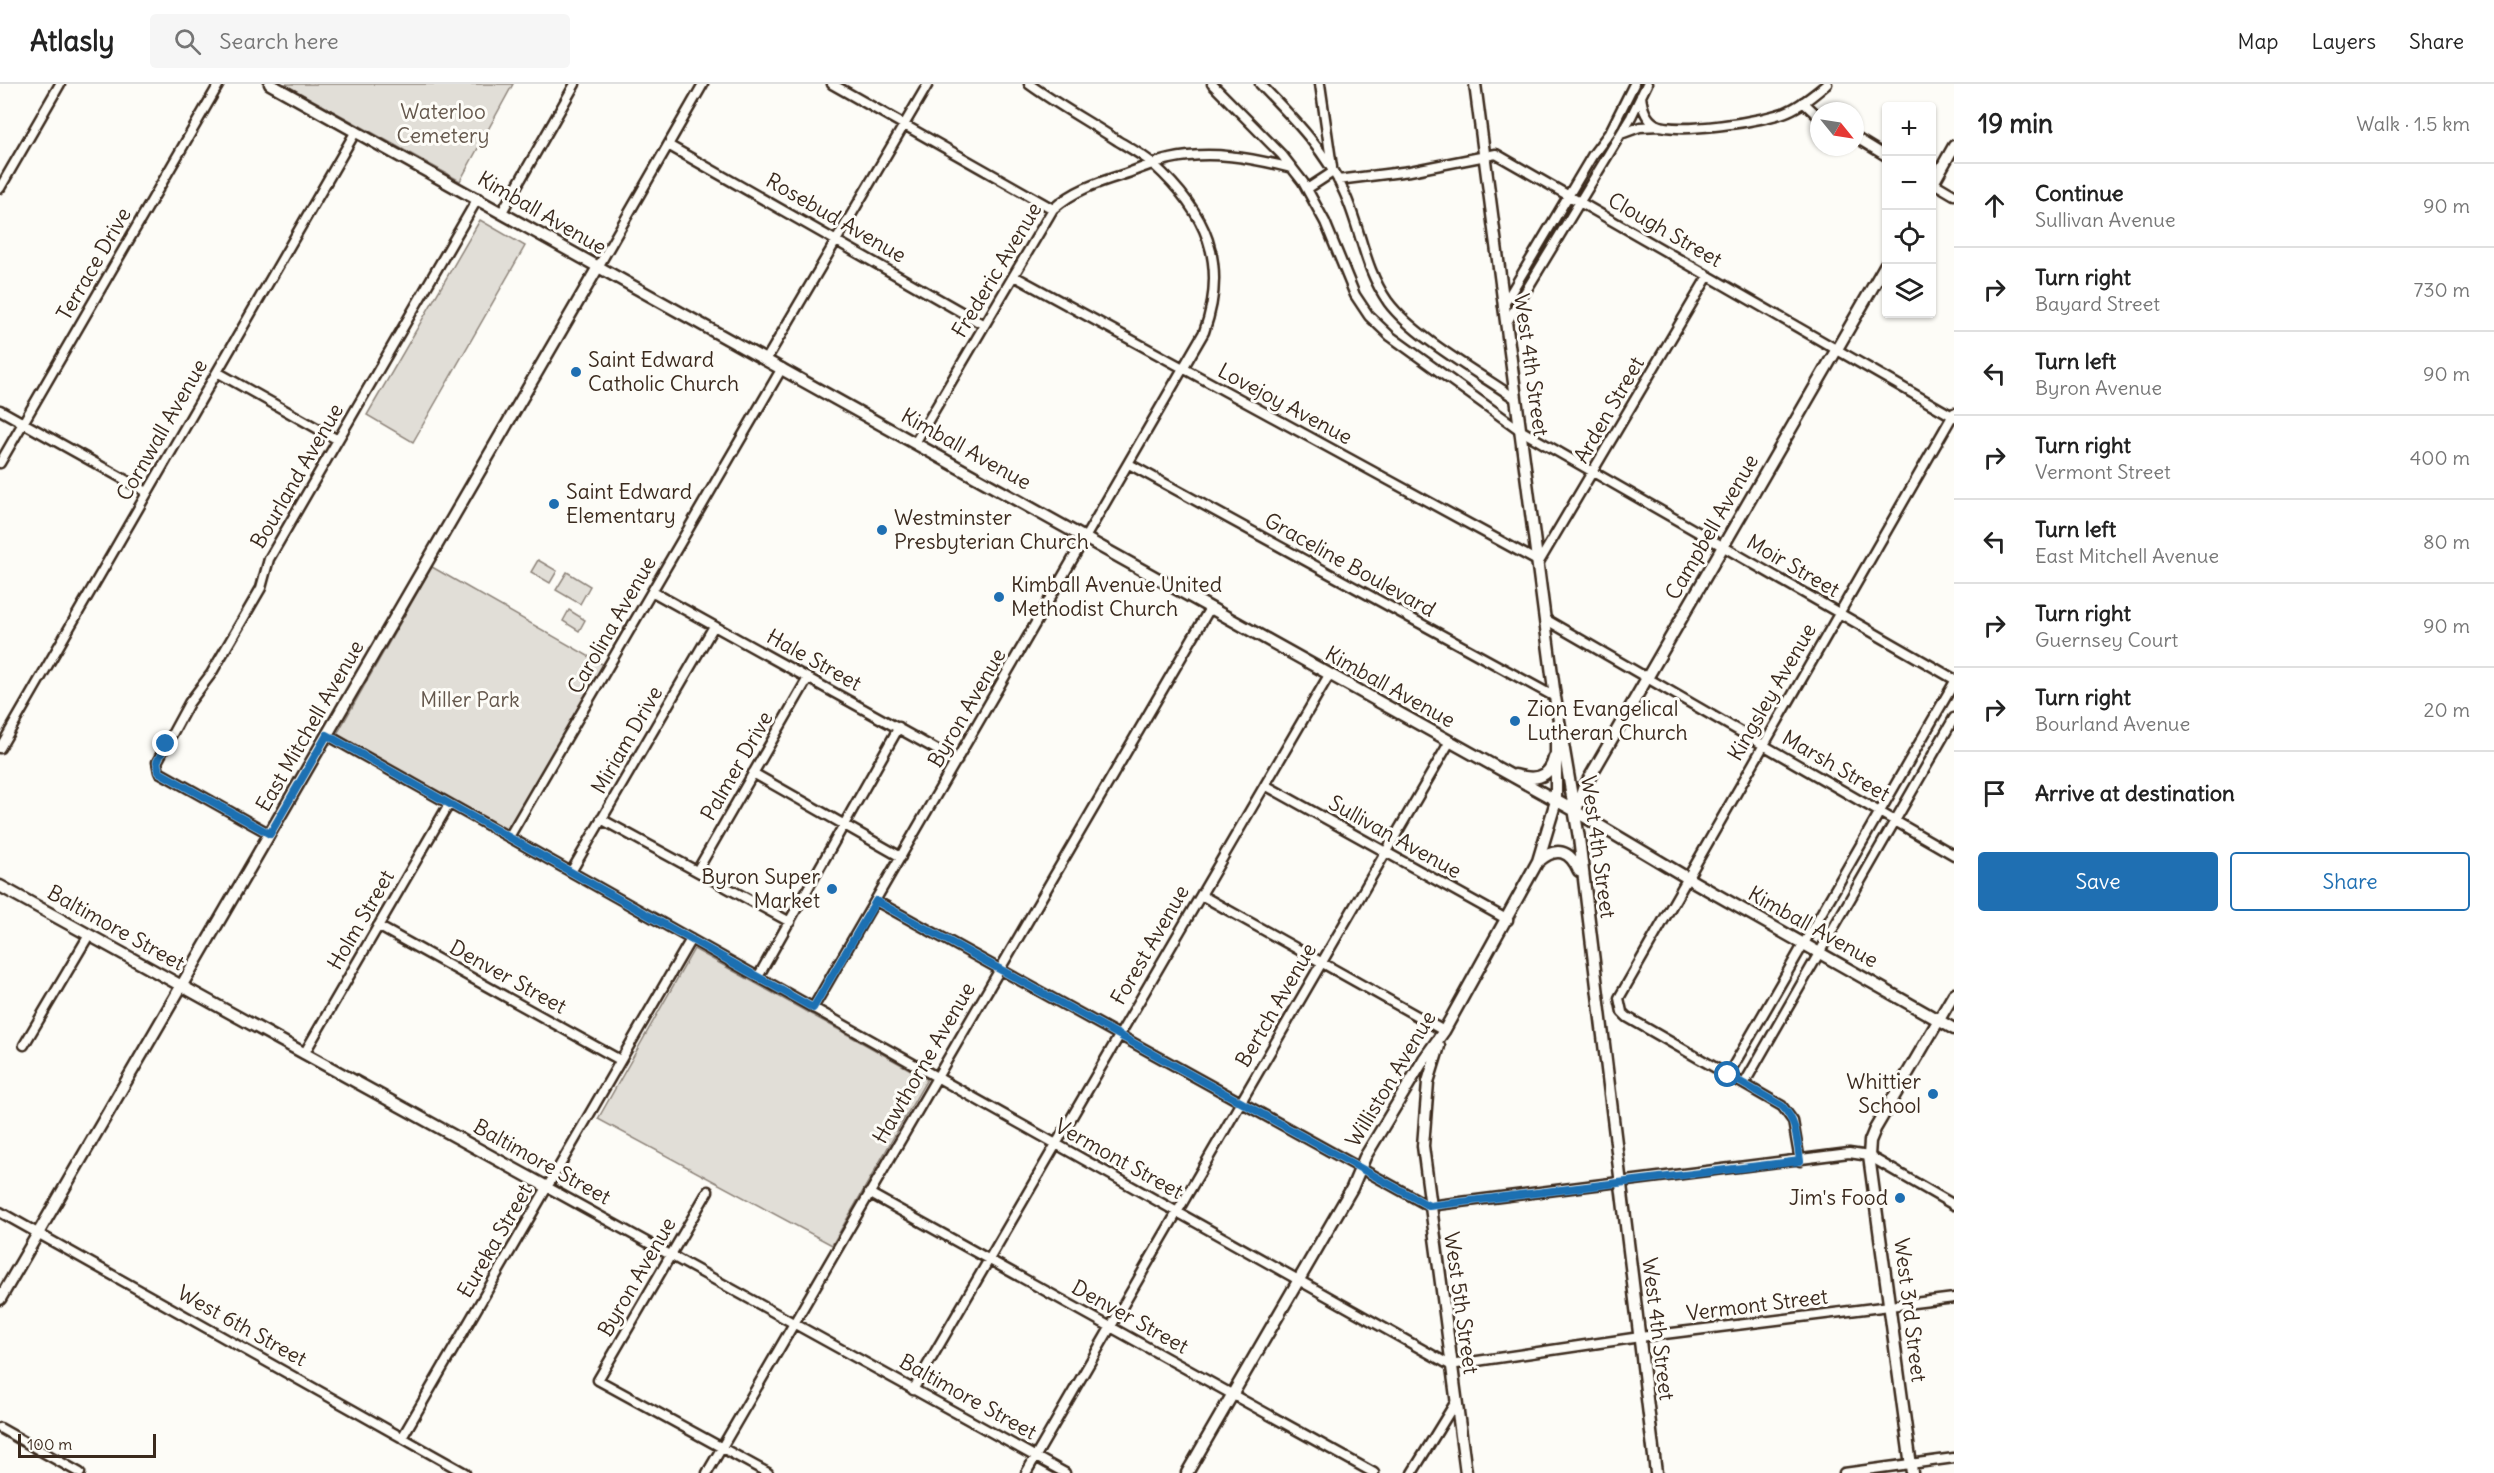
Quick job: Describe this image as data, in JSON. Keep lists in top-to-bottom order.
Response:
{
  "streets": {
    "main road": [
      "Kimball Avenue",
      "West 4th Street",
      "Campbell Avenue",
      "East Mitchell Avenue",
      "Baltimore Street",
      "Williston Avenue",
      "West 5th Street",
      "West 3rd Street"
    ],
    "street": [
      "Rosebud Avenue",
      "Clough Street",
      "Terrace Drive",
      "Frederic Avenue",
      "Lovejoy Avenue",
      "Arden Street",
      "Cornwall Avenue",
      "Bourland Avenue",
      "Graceline Boulevard",
      "Moir Street",
      "Carolina Avenue",
      "Hale Street",
      "Kingsley Avenue",
      "Byron Avenue",
      "Miriam Drive",
      "Palmer Drive",
      "Marsh Street",
      "Sullivan Avenue",
      "Holm Street",
      "Forest Avenue",
      "Denver Street",
      "Bertch Avenue",
      "Hawthorne Avenue",
      "Vermont Street",
      "Eureka Street",
      "West 6th Street"
    ]
  },
  "crossings": [
    ["Kimball Avenue", "Frederic Avenue"],
    ["Kimball Avenue", "West 4th Street"],
    ["Kimball Avenue", "Cornwall Avenue"],
    ["Kimball Avenue", "Bourland Avenue"],
    ["Kimball Avenue", "Campbell Avenue"],
    ["Kimball Avenue", "Carolina Avenue"],
    ["Kimball Avenue", "Kingsley Avenue"],
    ["Kimball Avenue", "Byron Avenue"],
    ["Kimball Avenue", "East Mitchell Avenue"],
    ["Kimball Avenue", "Forest Avenue"],
    ["Kimball Avenue", "Bertch Avenue"],
    ["Kimball Avenue", "Hawthorne Avenue"],
    ["Kimball Avenue", "Williston Avenue"],
    ["Kimball Avenue", "West 3rd Street"],
    ["Rosebud Avenue", "Frederic Avenue"],
    ["Clough Street", "West 4th Street"],
    ["Clough Street", "Arden Street"],
    ["Clough Street", "Campbell Avenue"],
    ["Clough Street", "Kingsley Avenue"],
    ["Frederic Avenue", "Lovejoy Avenue"],
    ["Frederic Avenue", "Moir Street"],
    ["Frederic Avenue", "Byron Avenue"],
    ["West 4th Street", "Lovejoy Avenue"],
    ["West 4th Street", "Arden Street"],
    ["West 4th Street", "Campbell Avenue"],
    ["West 4th Street", "Graceline Boulevard"],
    ["West 4th Street", "Moir Street"],
    ["West 4th Street", "Marsh Street"],
    ["West 4th Street", "Williston Avenue"],
    ["West 4th Street", "Vermont Street"],
    ["Lovejoy Avenue", "Arden Street"],
    ["Lovejoy Avenue", "Byron Avenue"],
    ["Arden Street", "Moir Street"],
    ["Bourland Avenue", "East Mitchell Avenue"],
    ["Campbell Avenue", "Moir Street"],
    ["Campbell Avenue", "Marsh Street"],
    ["Graceline Boulevard", "Byron Avenue"],
    ["Graceline Boulevard", "Williston Avenue"],
    ["Moir Street", "Kingsley Avenue"],
    ["Carolina Avenue", "Hale Street"],
    ["Carolina Avenue", "Vermont Street"],
    ["Hale Street", "Byron Avenue"],
    ["Hale Street", "Miriam Drive"],
    ["Hale Street", "Palmer Drive"],
    ["Kingsley Avenue", "Marsh Street"],
    ["Byron Avenue", "Baltimore Street"],
    ["Byron Avenue", "Hawthorne Avenue"],
    ["Byron Avenue", "Vermont Street"],
    ["East Mitchell Avenue", "Baltimore Street"],
    ["East Mitchell Avenue", "Vermont Street"],
    ["East Mitchell Avenue", "West 6th Street"],
    ["Miriam Drive", "Vermont Street"],
    ["Sullivan Avenue", "Forest Avenue"],
    ["Sullivan Avenue", "Bertch Avenue"],
    ["Sullivan Avenue", "Williston Avenue"],
    ["Holm Street", "Baltimore Street"],
    ["Holm Street", "Denver Street"],
    ["Holm Street", "Vermont Street"],
    ["Baltimore Street", "Forest Avenue"],
    ["Baltimore Street", "Bertch Avenue"],
    ["Baltimore Street", "Hawthorne Avenue"],
    ["Baltimore Street", "Eureka Street"],
    ["Forest Avenue", "Denver Street"],
    ["Forest Avenue", "Vermont Street"],
    ["Denver Street", "Bertch Avenue"],
    ["Denver Street", "Hawthorne Avenue"],
    ["Denver Street", "Williston Avenue"],
    ["Denver Street", "Eureka Street"],
    ["Bertch Avenue", "Vermont Street"],
    ["Hawthorne Avenue", "Vermont Street"],
    ["Williston Avenue", "Vermont Street"],
    ["Williston Avenue", "West 5th Street"],
    ["Vermont Street", "Eureka Street"],
    ["Vermont Street", "West 5th Street"],
    ["Vermont Street", "West 3rd Street"],
    ["Eureka Street", "West 6th Street"]
  ],
  "parks": ["Waterloo Cemetery", "Miller Park"],
  "places": [
    "Saint Edward Catholic Church",
    "Saint Edward Elementary",
    "Westminster Presbyterian Church",
    "Kimball Avenue United Methodist Church",
    "Zion Evangelical Lutheran Church",
    "Byron Super Market",
    "Whittier School",
    "Jim's Food"
  ],
  "scale_bar": "100 m",
  "north": "bottom right",
  "page": {
    "header": "Atlasly",
    "search": "Search here",
    "nav": ["Map", "Layers", "Share"],
    "heading": ["19 min", "Walk · 1.5 km"],
    "map_buttons": ["+", "−"],
    "list": [
      ["Continue", "Sullivan Avenue", "90 m"],
      ["Turn right", "Bayard Street", "730 m"],
      ["Turn left", "Byron Avenue", "90 m"],
      ["Turn right", "Vermont Street", "400 m"],
      ["Turn left", "East Mitchell Avenue", "80 m"],
      ["Turn right", "Guernsey Court", "90 m"],
      ["Turn right", "Bourland Avenue", "20 m"],
      "Arrive at destination"
    ],
    "buttons": ["Save", "Share"],
    "scale": "100 m"
  }
}
